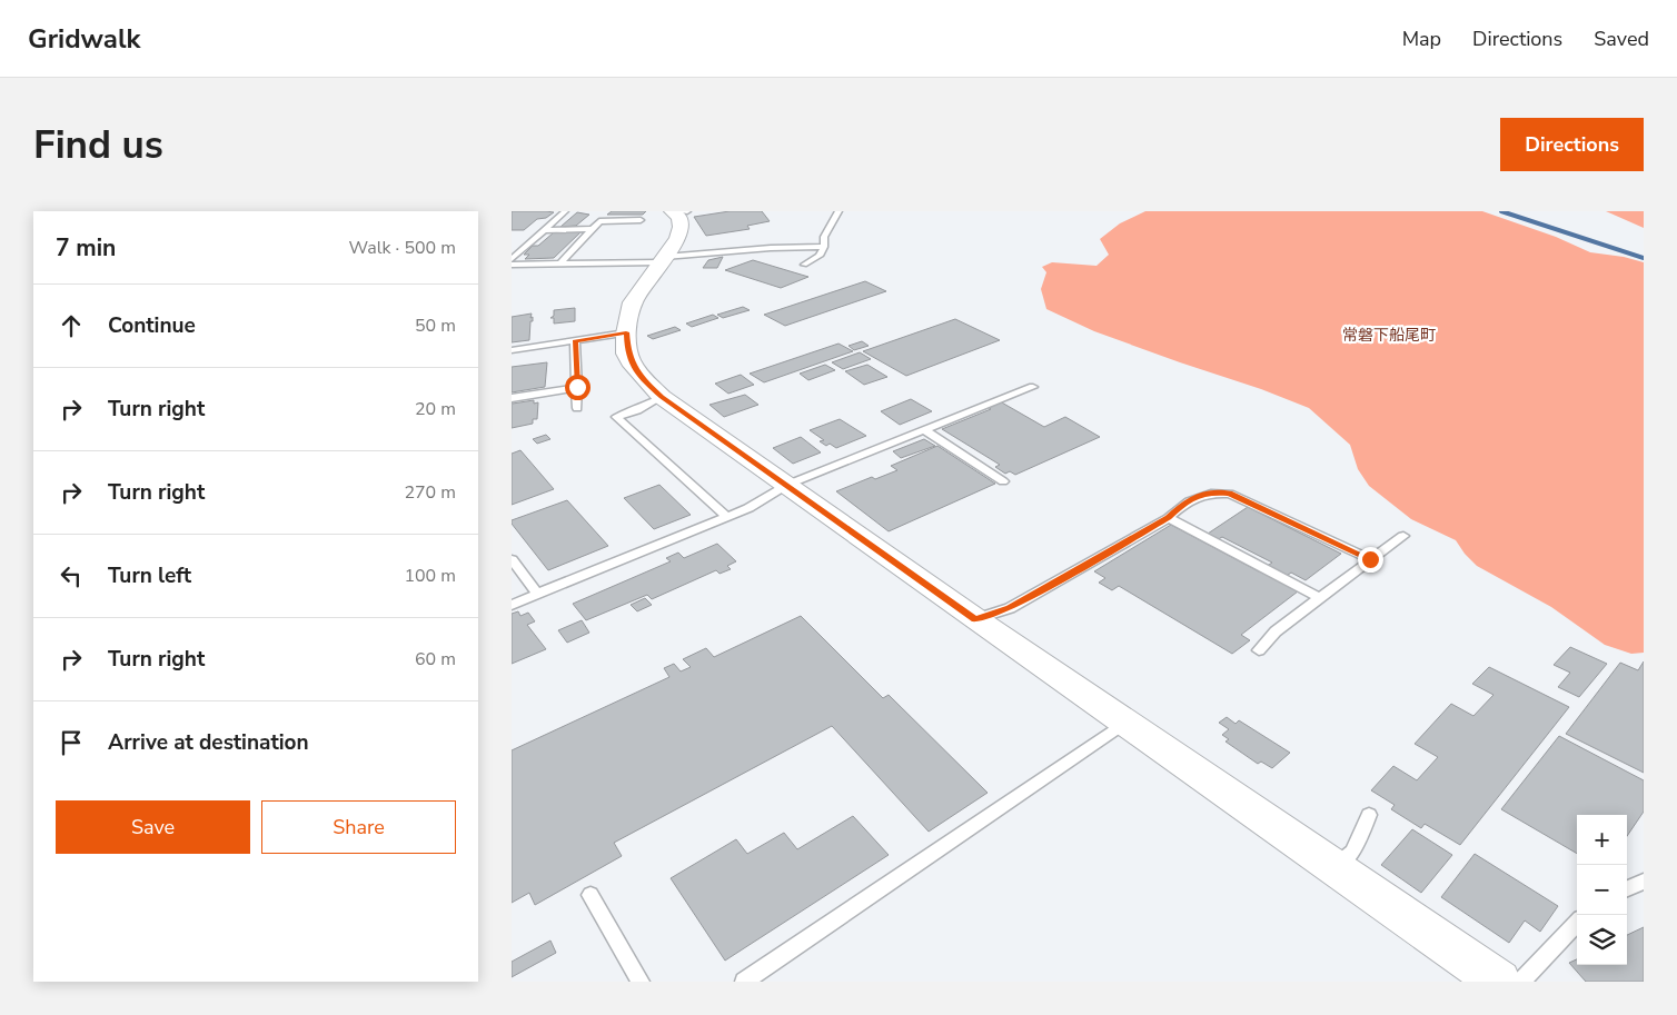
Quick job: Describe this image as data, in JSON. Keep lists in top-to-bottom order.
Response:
{
  "districts": ["常磐下船尾町"],
  "page": {
    "header": "Gridwalk",
    "nav": ["Map", "Directions", "Saved"],
    "buttons": [
      "Directions",
      ["Save", "Share"]
    ],
    "title": "Find us",
    "heading": ["7 min", "Walk · 500 m"],
    "list": [
      ["Continue", "50 m"],
      ["Turn right", "20 m"],
      ["Turn right", "270 m"],
      ["Turn left", "100 m"],
      ["Turn right", "60 m"],
      "Arrive at destination"
    ],
    "map_buttons": ["+", "−"]
  }
}
